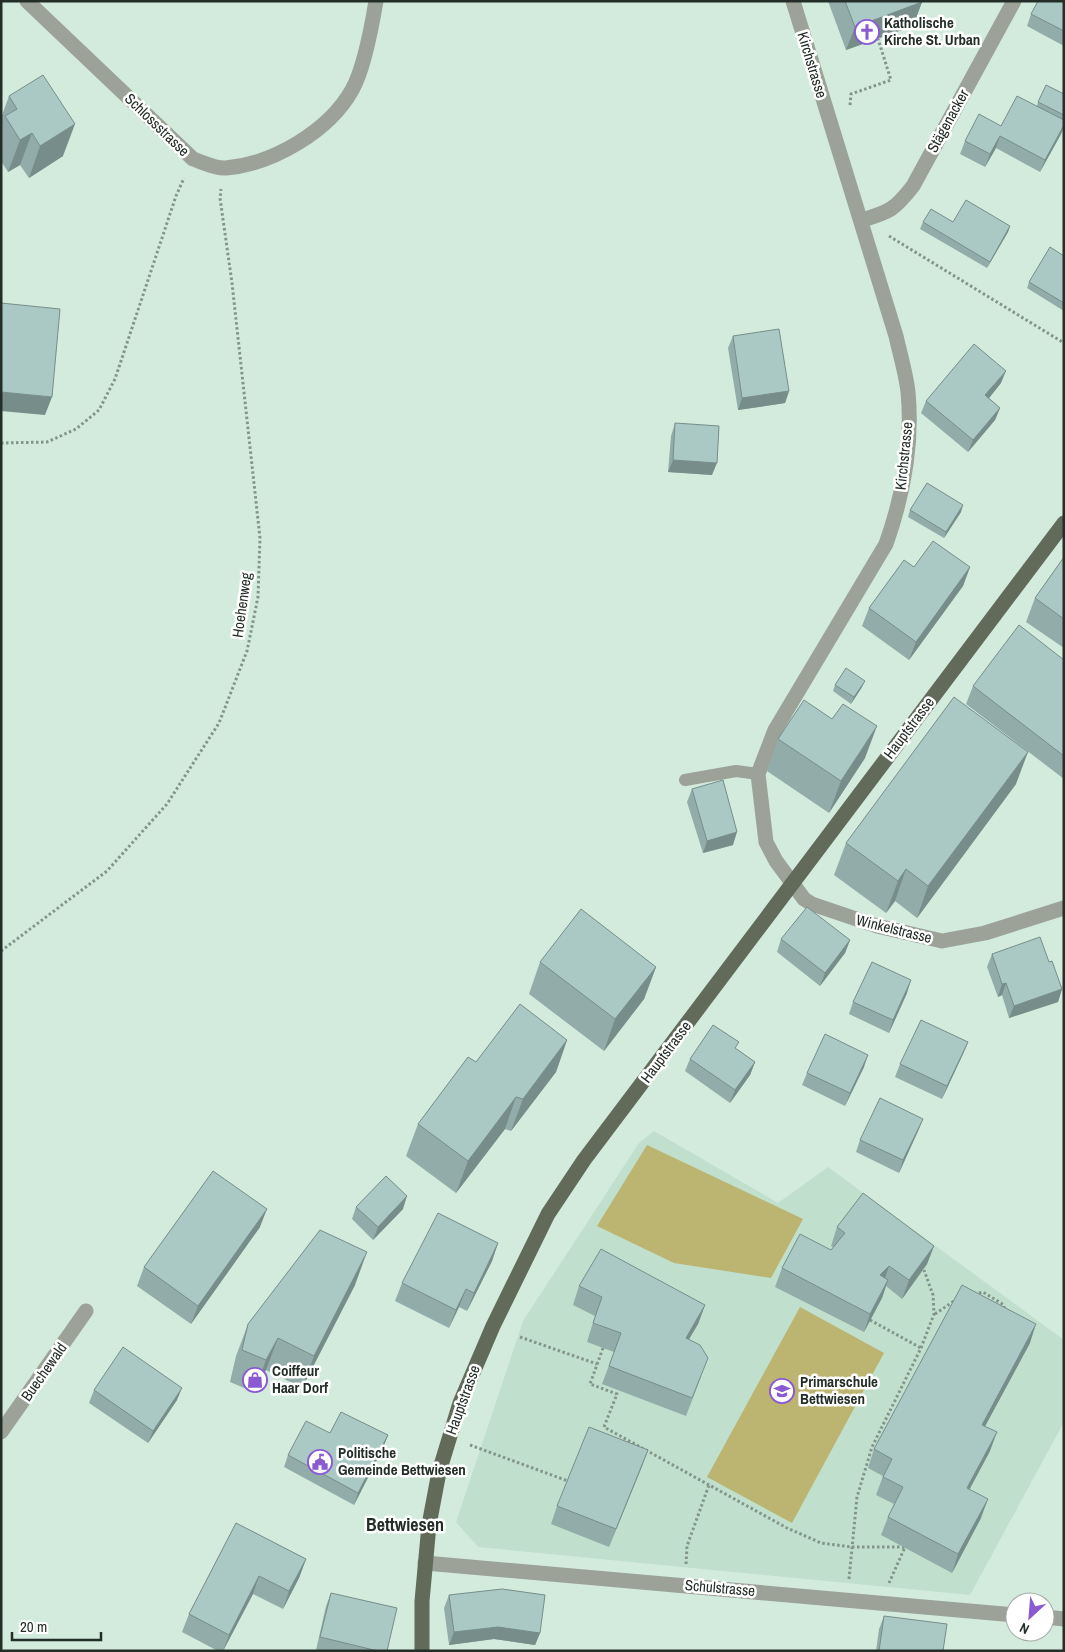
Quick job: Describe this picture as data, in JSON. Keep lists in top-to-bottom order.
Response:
{
  "streets": {
    "main road": ["Hauptstrasse"],
    "street": [
      "Kirchstrasse",
      "Stägenacker",
      "Schlossstrasse",
      "Winkelstrasse",
      "Buechewald",
      "Schulstrasse"
    ],
    "path": ["Hoehenweg"]
  },
  "crossings": [
    ["Kirchstrasse", "Stägenacker"],
    ["Kirchstrasse", "Hauptstrasse"],
    ["Kirchstrasse", "Winkelstrasse"],
    ["Schlossstrasse", "Hoehenweg"],
    ["Hauptstrasse", "Winkelstrasse"],
    ["Hauptstrasse", "Schulstrasse"]
  ],
  "districts": ["Bettwiesen"],
  "places": {
    "church": ["Katholische Kirche St. Urban"],
    "shop": ["Coiffeur Haar Dorf"],
    "school or university": ["Primarschule Bettwiesen"],
    "public building": ["Politische Gemeinde Bettwiesen"]
  },
  "scale_bar": "20 m",
  "north": "bottom left"
}
